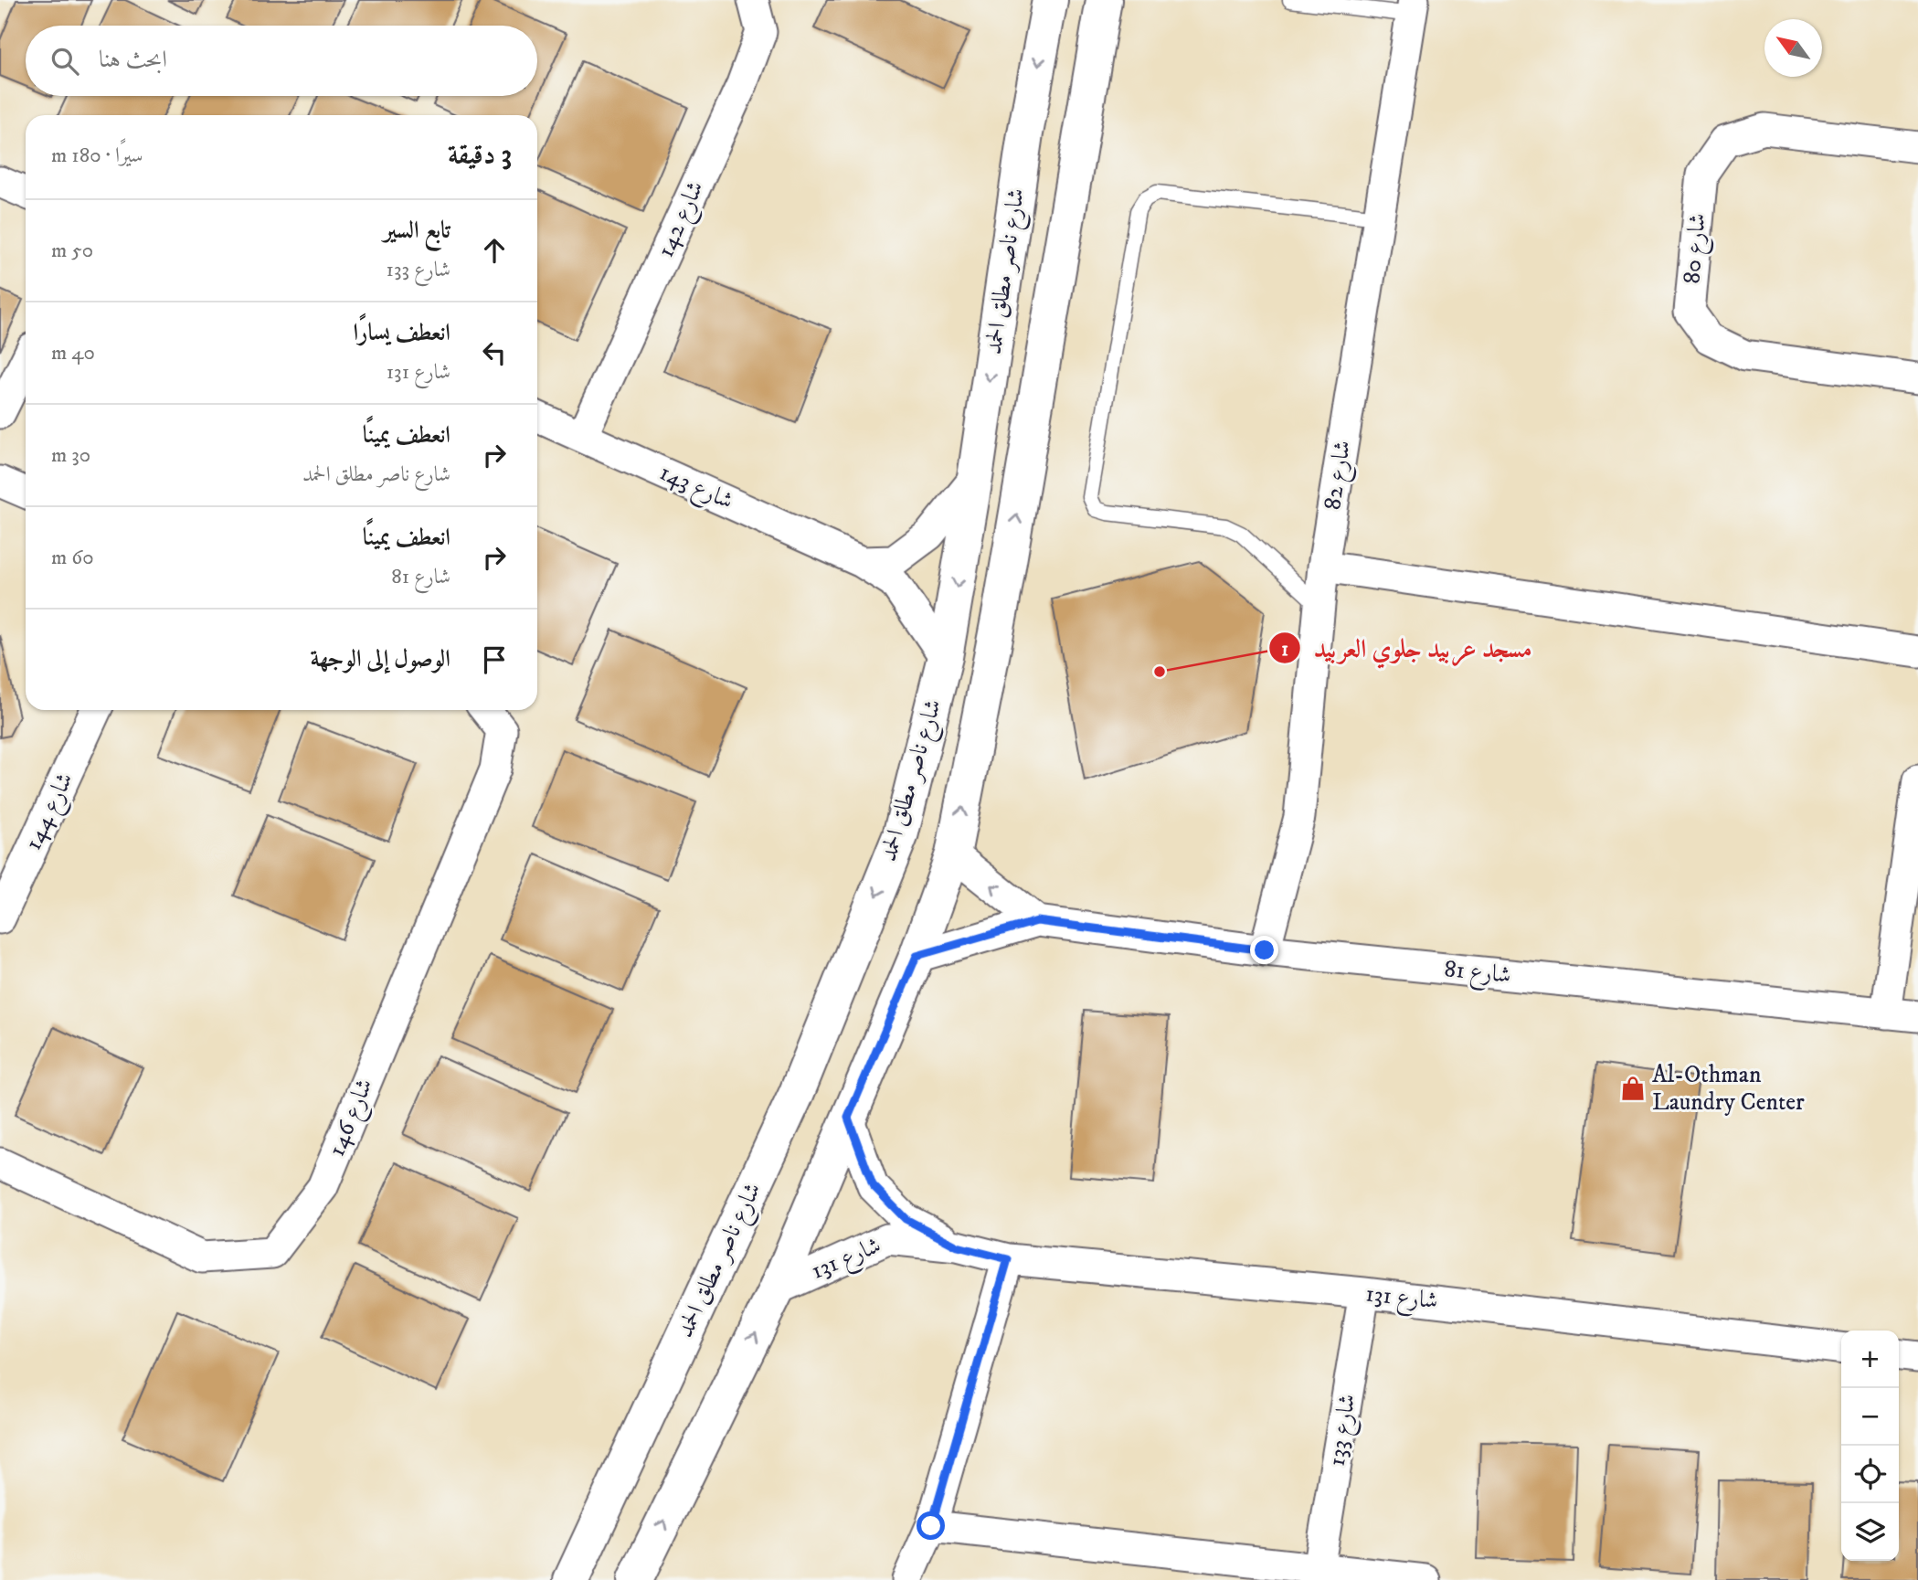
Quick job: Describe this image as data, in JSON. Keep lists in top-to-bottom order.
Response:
{
  "streets": {
    "street": [
      "شارع 142",
      "شارع 80",
      "شارع ناصر مطلق الحمد",
      "شارع 82",
      "شارع 143",
      "شارع 144",
      "شارع 81",
      "شارع 146",
      "شارع 131",
      "شارع 133"
    ]
  },
  "crossings": [
    ["شارع 142", "شارع 143"],
    ["شارع ناصر مطلق الحمد", "شارع 143"],
    ["شارع ناصر مطلق الحمد", "شارع 81"],
    ["شارع ناصر مطلق الحمد", "شارع 131"],
    ["شارع 82", "شارع 81"],
    ["شارع 131", "شارع 133"]
  ],
  "places": {
    "other": ["مسجد عربيد جلوي العربيد"],
    "shop": ["Al-Othman Laundry Center"]
  },
  "north": "top left",
  "page": {
    "search": "ابحث هنا",
    "heading": ["3 دقيقة", "سيرًا · 180 m"],
    "list": [
      ["تابع السير", "شارع 133", "50 m"],
      ["انعطف يسارًا", "شارع 131", "40 m"],
      ["انعطف يمينًا", "شارع ناصر مطلق الحمد", "30 m"],
      ["انعطف يمينًا", "شارع 81", "60 m"],
      "الوصول إلى الوجهة"
    ],
    "map_buttons": ["+", "−"]
  }
}
